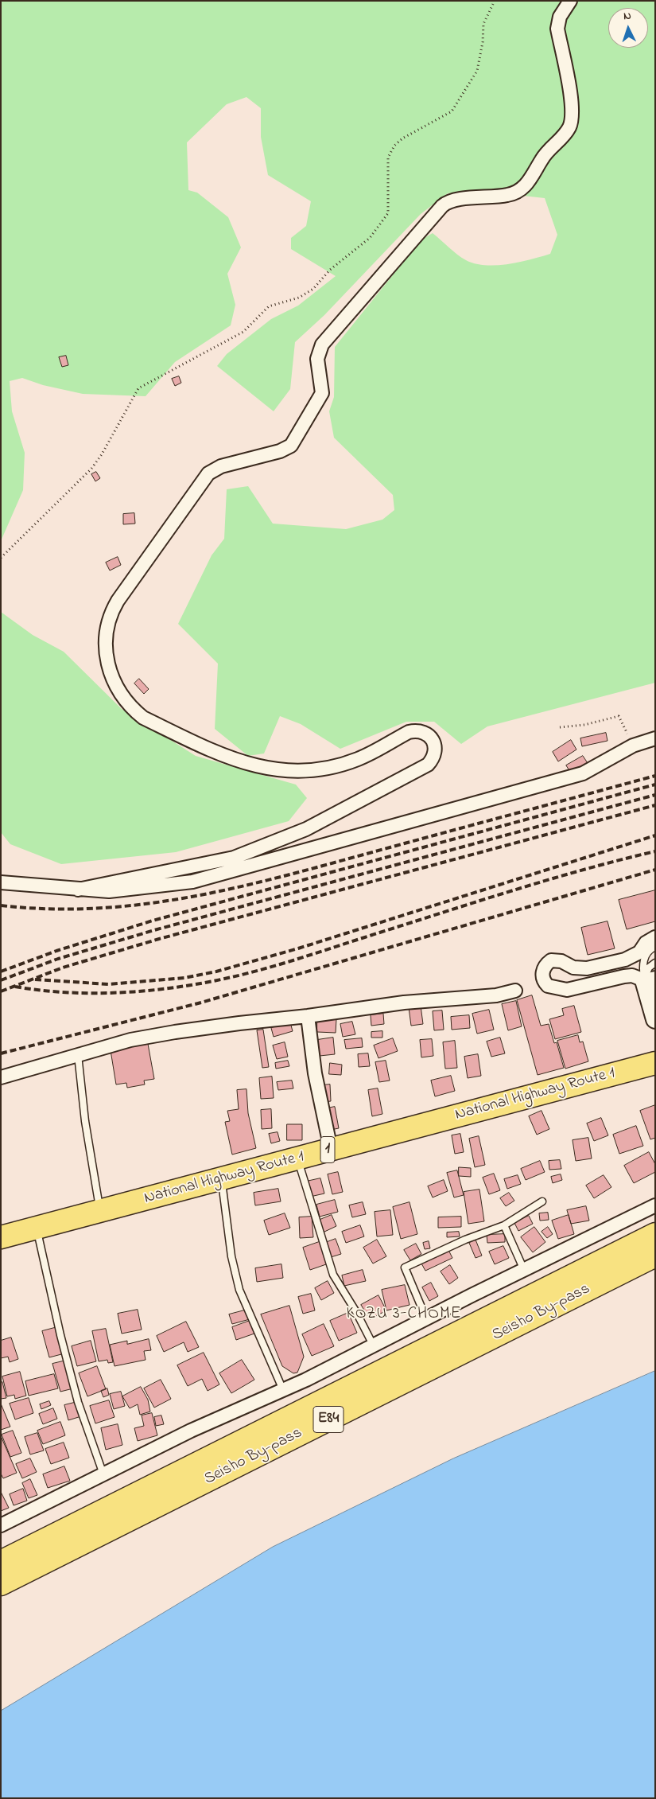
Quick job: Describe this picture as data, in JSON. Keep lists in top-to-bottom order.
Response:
{
  "streets": {
    "highway": [
      "National Highway Route 1",
      "1",
      "Seisho By-pass",
      "E84"
    ]
  },
  "districts": ["KOZU 3-CHOME"],
  "north": "top"
}
